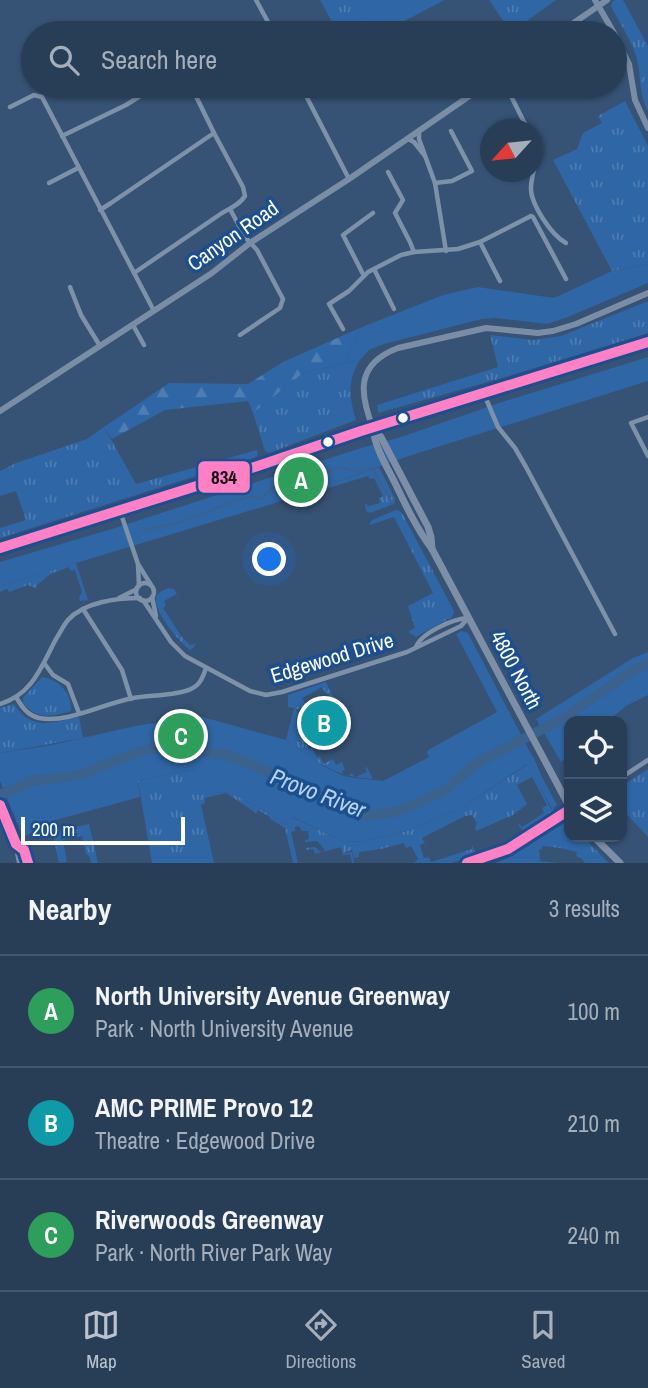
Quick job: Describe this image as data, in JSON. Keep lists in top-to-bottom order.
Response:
{
  "streets": {
    "main road": ["Canyon Road", "4800 North"],
    "street": ["Edgewood Drive"]
  },
  "crossings": [
    ["Edgewood Drive", "4800 North"]
  ],
  "water": ["Provo River"],
  "lines": ["transit line 834"],
  "scale_bar": "200 m",
  "north": "bottom left",
  "page": {
    "search": "Search here",
    "pins": ["A", "B", "C"],
    "scale": "200 m",
    "heading": ["Nearby", "3 results"],
    "list": [
      {
        "mark": "A",
        "name": "North University Avenue Greenway",
        "note": "Park · North University Avenue",
        "value": "100 m"
      },
      {
        "mark": "B",
        "name": "AMC PRIME Provo 12",
        "note": "Theatre · Edgewood Drive",
        "value": "210 m"
      },
      {
        "mark": "C",
        "name": "Riverwoods Greenway",
        "note": "Park · North River Park Way",
        "value": "240 m"
      }
    ],
    "nav": ["Map", "Directions", "Saved"]
  }
}
